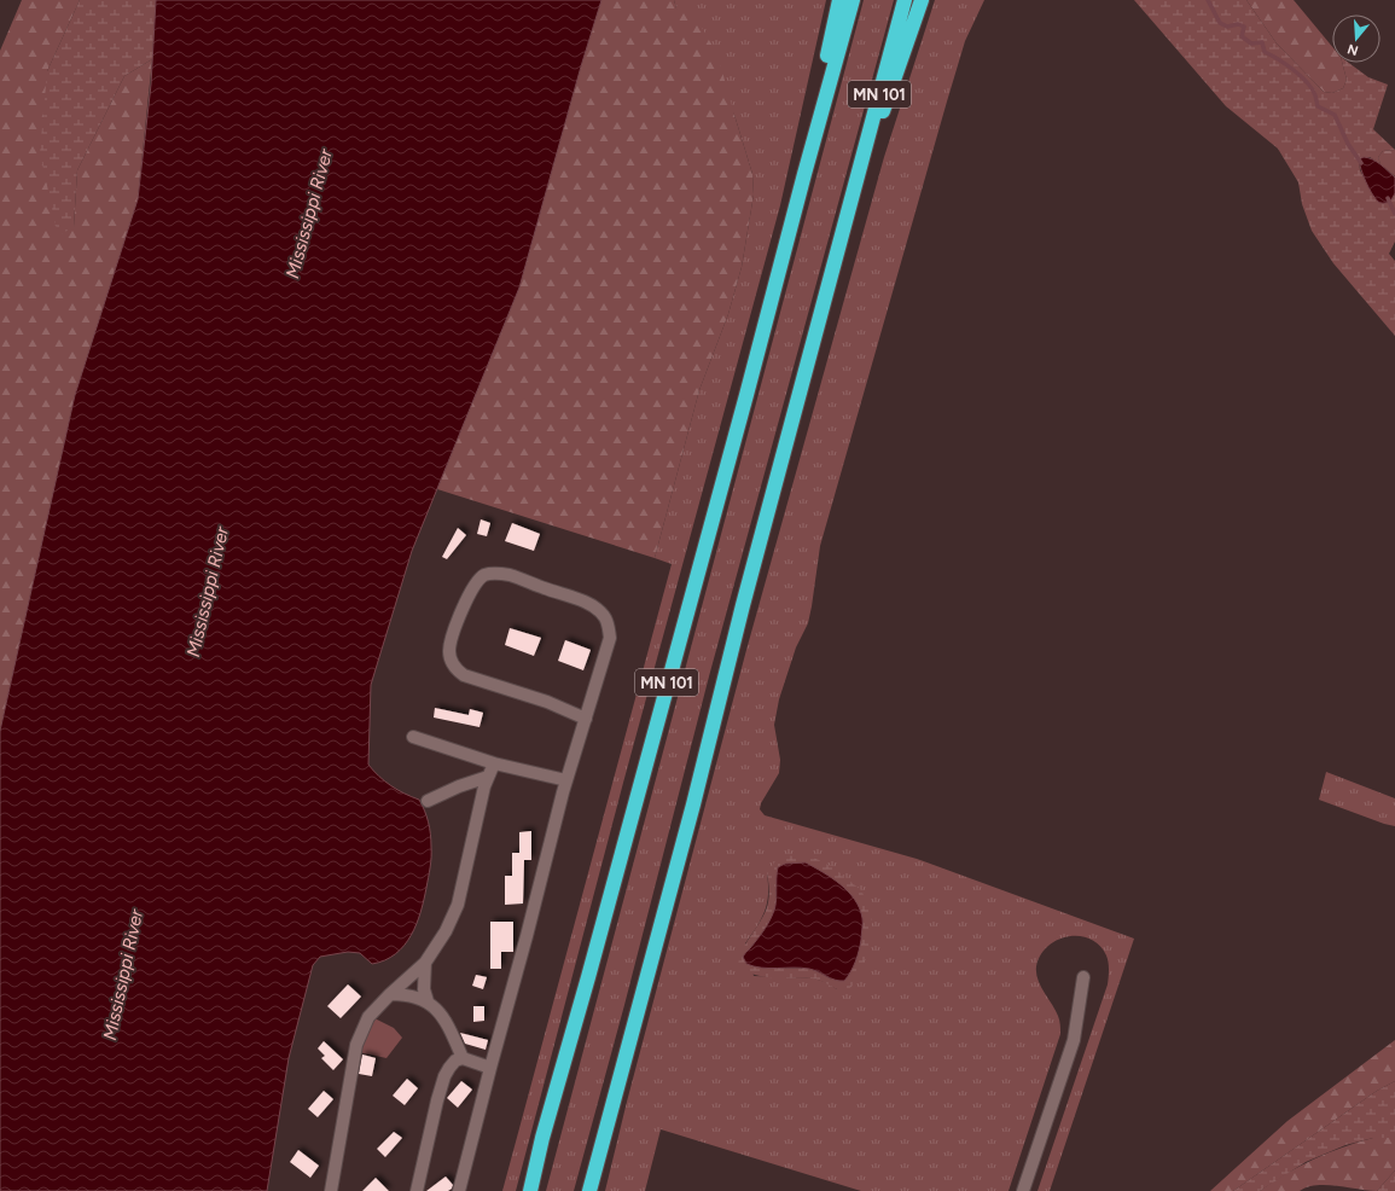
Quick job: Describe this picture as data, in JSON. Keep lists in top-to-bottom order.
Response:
{
  "streets": {
    "highway": ["MN 101"]
  },
  "water": ["Mississippi River"],
  "north": "bottom"
}
